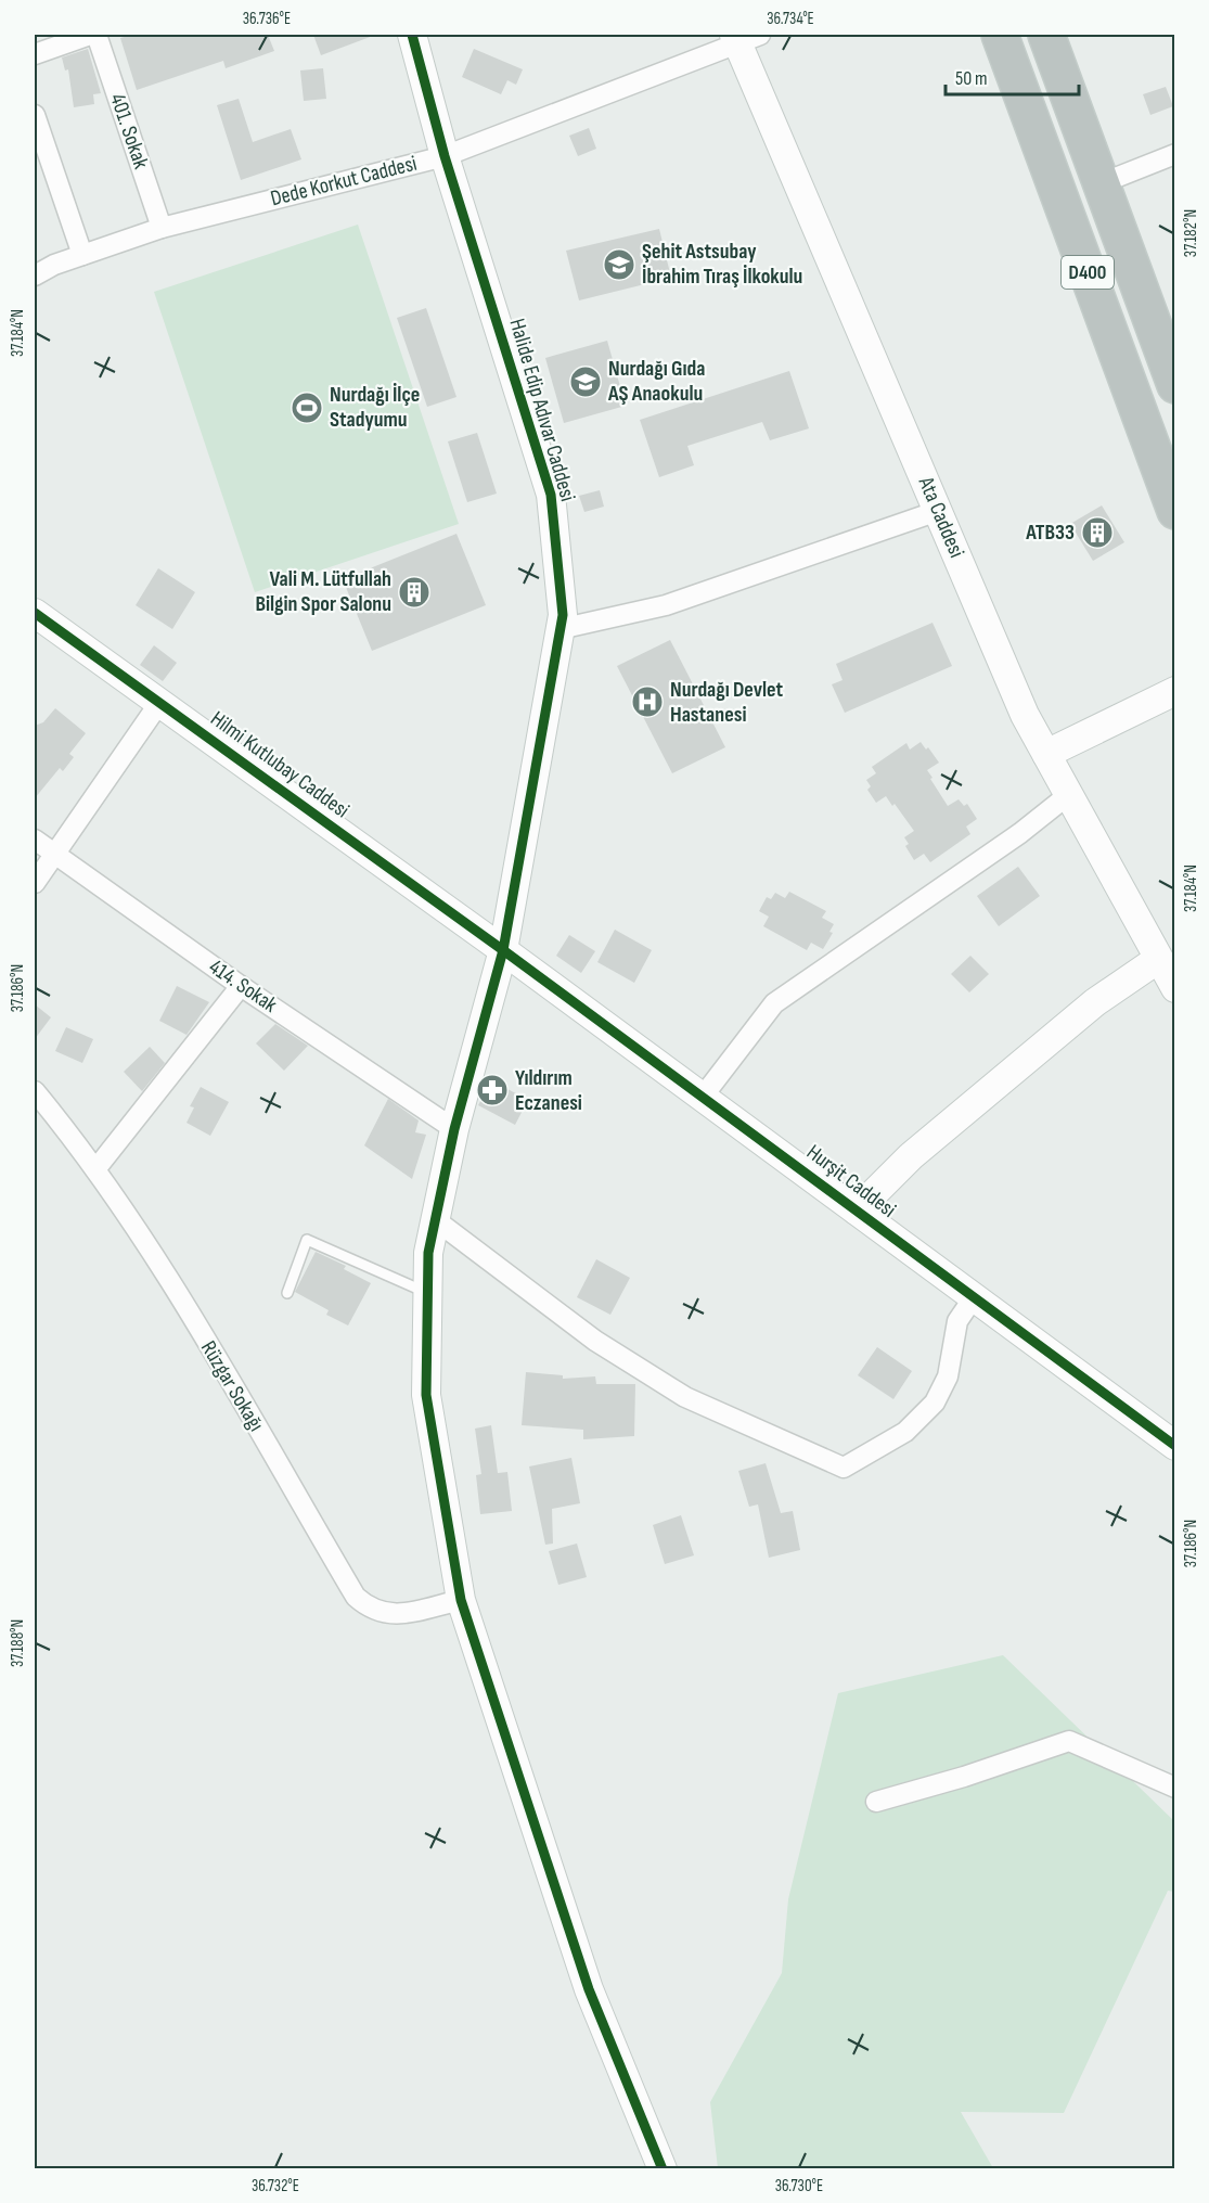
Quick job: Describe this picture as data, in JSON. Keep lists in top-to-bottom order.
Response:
{
  "streets": {
    "highway": ["D400"],
    "street": [
      "401. Sokak",
      "Dede Korkut Caddesi",
      "Halide Edip Adıvar Caddesi",
      "Ata Caddesi",
      "Hilmi Kutlubay Caddesi",
      "414. Sokak",
      "Hurşit Caddesi",
      "Rüzgar Sokağı"
    ]
  },
  "crossings": [
    ["401. Sokak", "Dede Korkut Caddesi"],
    ["Dede Korkut Caddesi", "Halide Edip Adıvar Caddesi"],
    ["Dede Korkut Caddesi", "Ata Caddesi"],
    ["Halide Edip Adıvar Caddesi", "Hilmi Kutlubay Caddesi"],
    ["Halide Edip Adıvar Caddesi", "414. Sokak"],
    ["Halide Edip Adıvar Caddesi", "Hurşit Caddesi"],
    ["Halide Edip Adıvar Caddesi", "Rüzgar Sokağı"],
    ["Hilmi Kutlubay Caddesi", "Hurşit Caddesi"]
  ],
  "places": {
    "school or university": ["Şehit Astsubay İbrahim Tıraş İlkokulu", "Nurdağı Gıda AŞ Anaokulu"],
    "sports": ["Nurdağı İlçe Stadyumu"],
    "building": ["ATB33", "Vali M. Lütfullah Bilgin Spor Salonu"],
    "hospital": ["Nurdağı Devlet Hastanesi"],
    "pharmacy": ["Yıldırım Eczanesi"]
  },
  "scale_bar": "50 m",
  "coordinates": [
    "36.736°E",
    "36.734°E",
    "37.182°N",
    "37.184°N",
    "37.186°N",
    "37.188°N",
    "36.732°E",
    "36.730°E"
  ]
}
